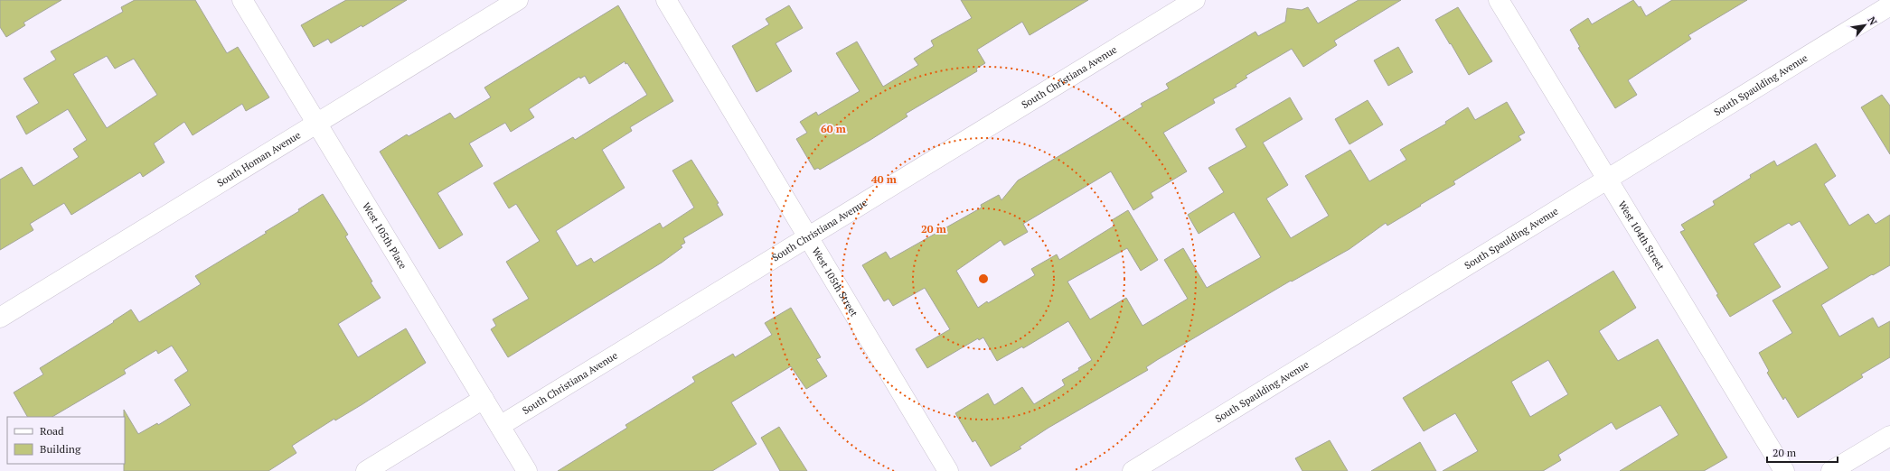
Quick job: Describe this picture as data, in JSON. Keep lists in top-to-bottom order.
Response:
{
  "streets": {
    "street": [
      "South Christiana Avenue",
      "South Spaulding Avenue",
      "South Homan Avenue",
      "West 105th Place",
      "West 104th Street",
      "West 105th Street"
    ]
  },
  "crossings": [
    ["South Christiana Avenue", "West 105th Place"],
    ["South Christiana Avenue", "West 105th Street"],
    ["South Spaulding Avenue", "West 104th Street"],
    ["South Homan Avenue", "West 105th Place"]
  ],
  "legend": ["Road", "Building"],
  "scale_bar": "20 m",
  "north": "top right",
  "rings": ["60 m", "40 m", "20 m"]
}
